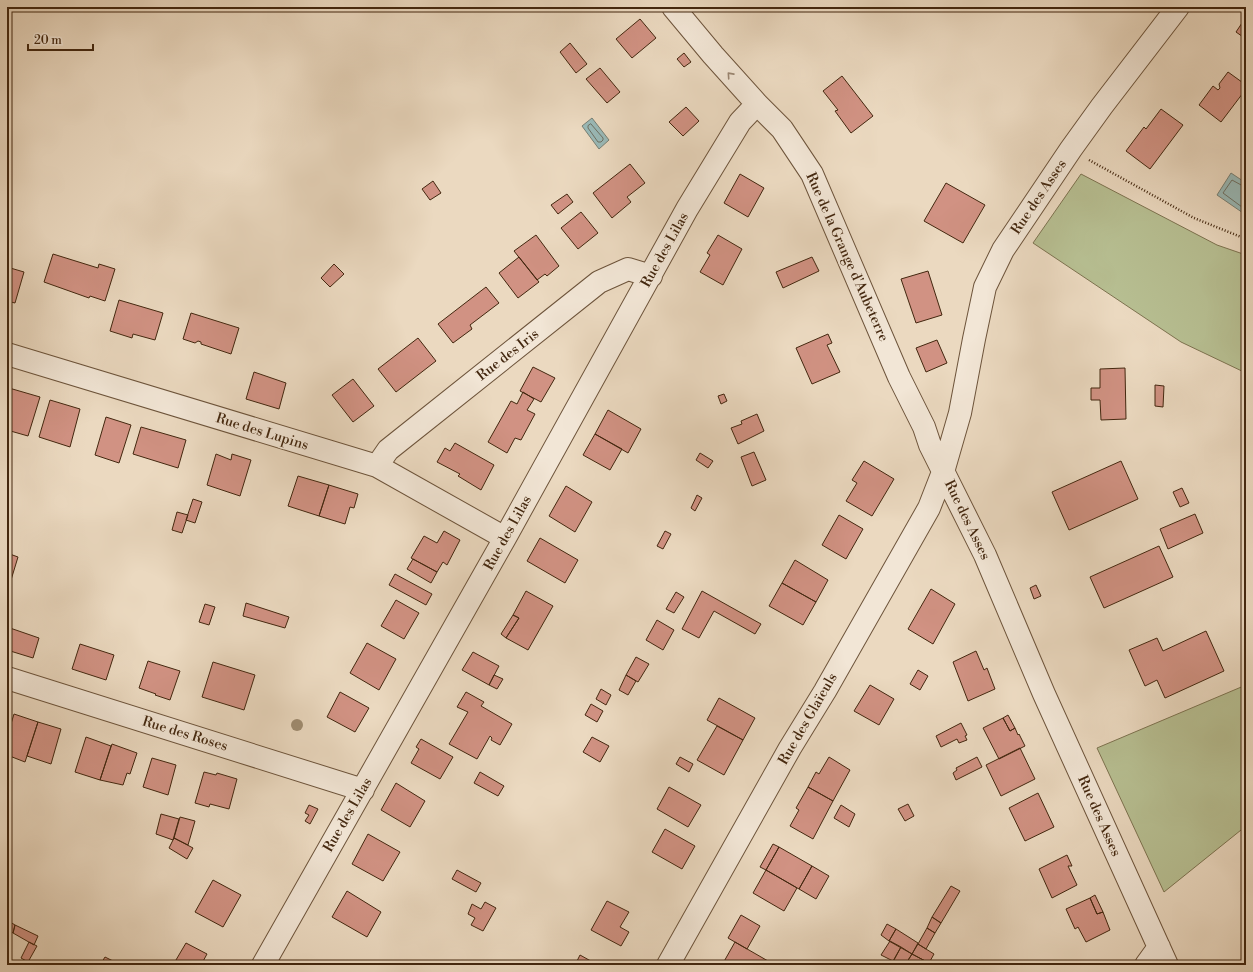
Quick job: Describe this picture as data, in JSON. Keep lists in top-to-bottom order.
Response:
{
  "streets": {
    "street": [
      "Rue des Asses",
      "Rue des Lilas",
      "Rue de la Grange d'Aubeterre",
      "Rue des Iris",
      "Rue des Lupins",
      "Rue des Glaïeuls",
      "Rue des Roses"
    ]
  },
  "crossings": [
    ["Rue des Asses", "Rue de la Grange d'Aubeterre"],
    ["Rue des Asses", "Rue des Glaïeuls"],
    ["Rue des Lilas", "Rue de la Grange d'Aubeterre"],
    ["Rue des Lilas", "Rue des Iris"],
    ["Rue des Lilas", "Rue des Lupins"],
    ["Rue des Lilas", "Rue des Roses"],
    ["Rue de la Grange d'Aubeterre", "Rue des Glaïeuls"],
    ["Rue des Iris", "Rue des Lupins"]
  ],
  "scale_bar": "20 m"
}
